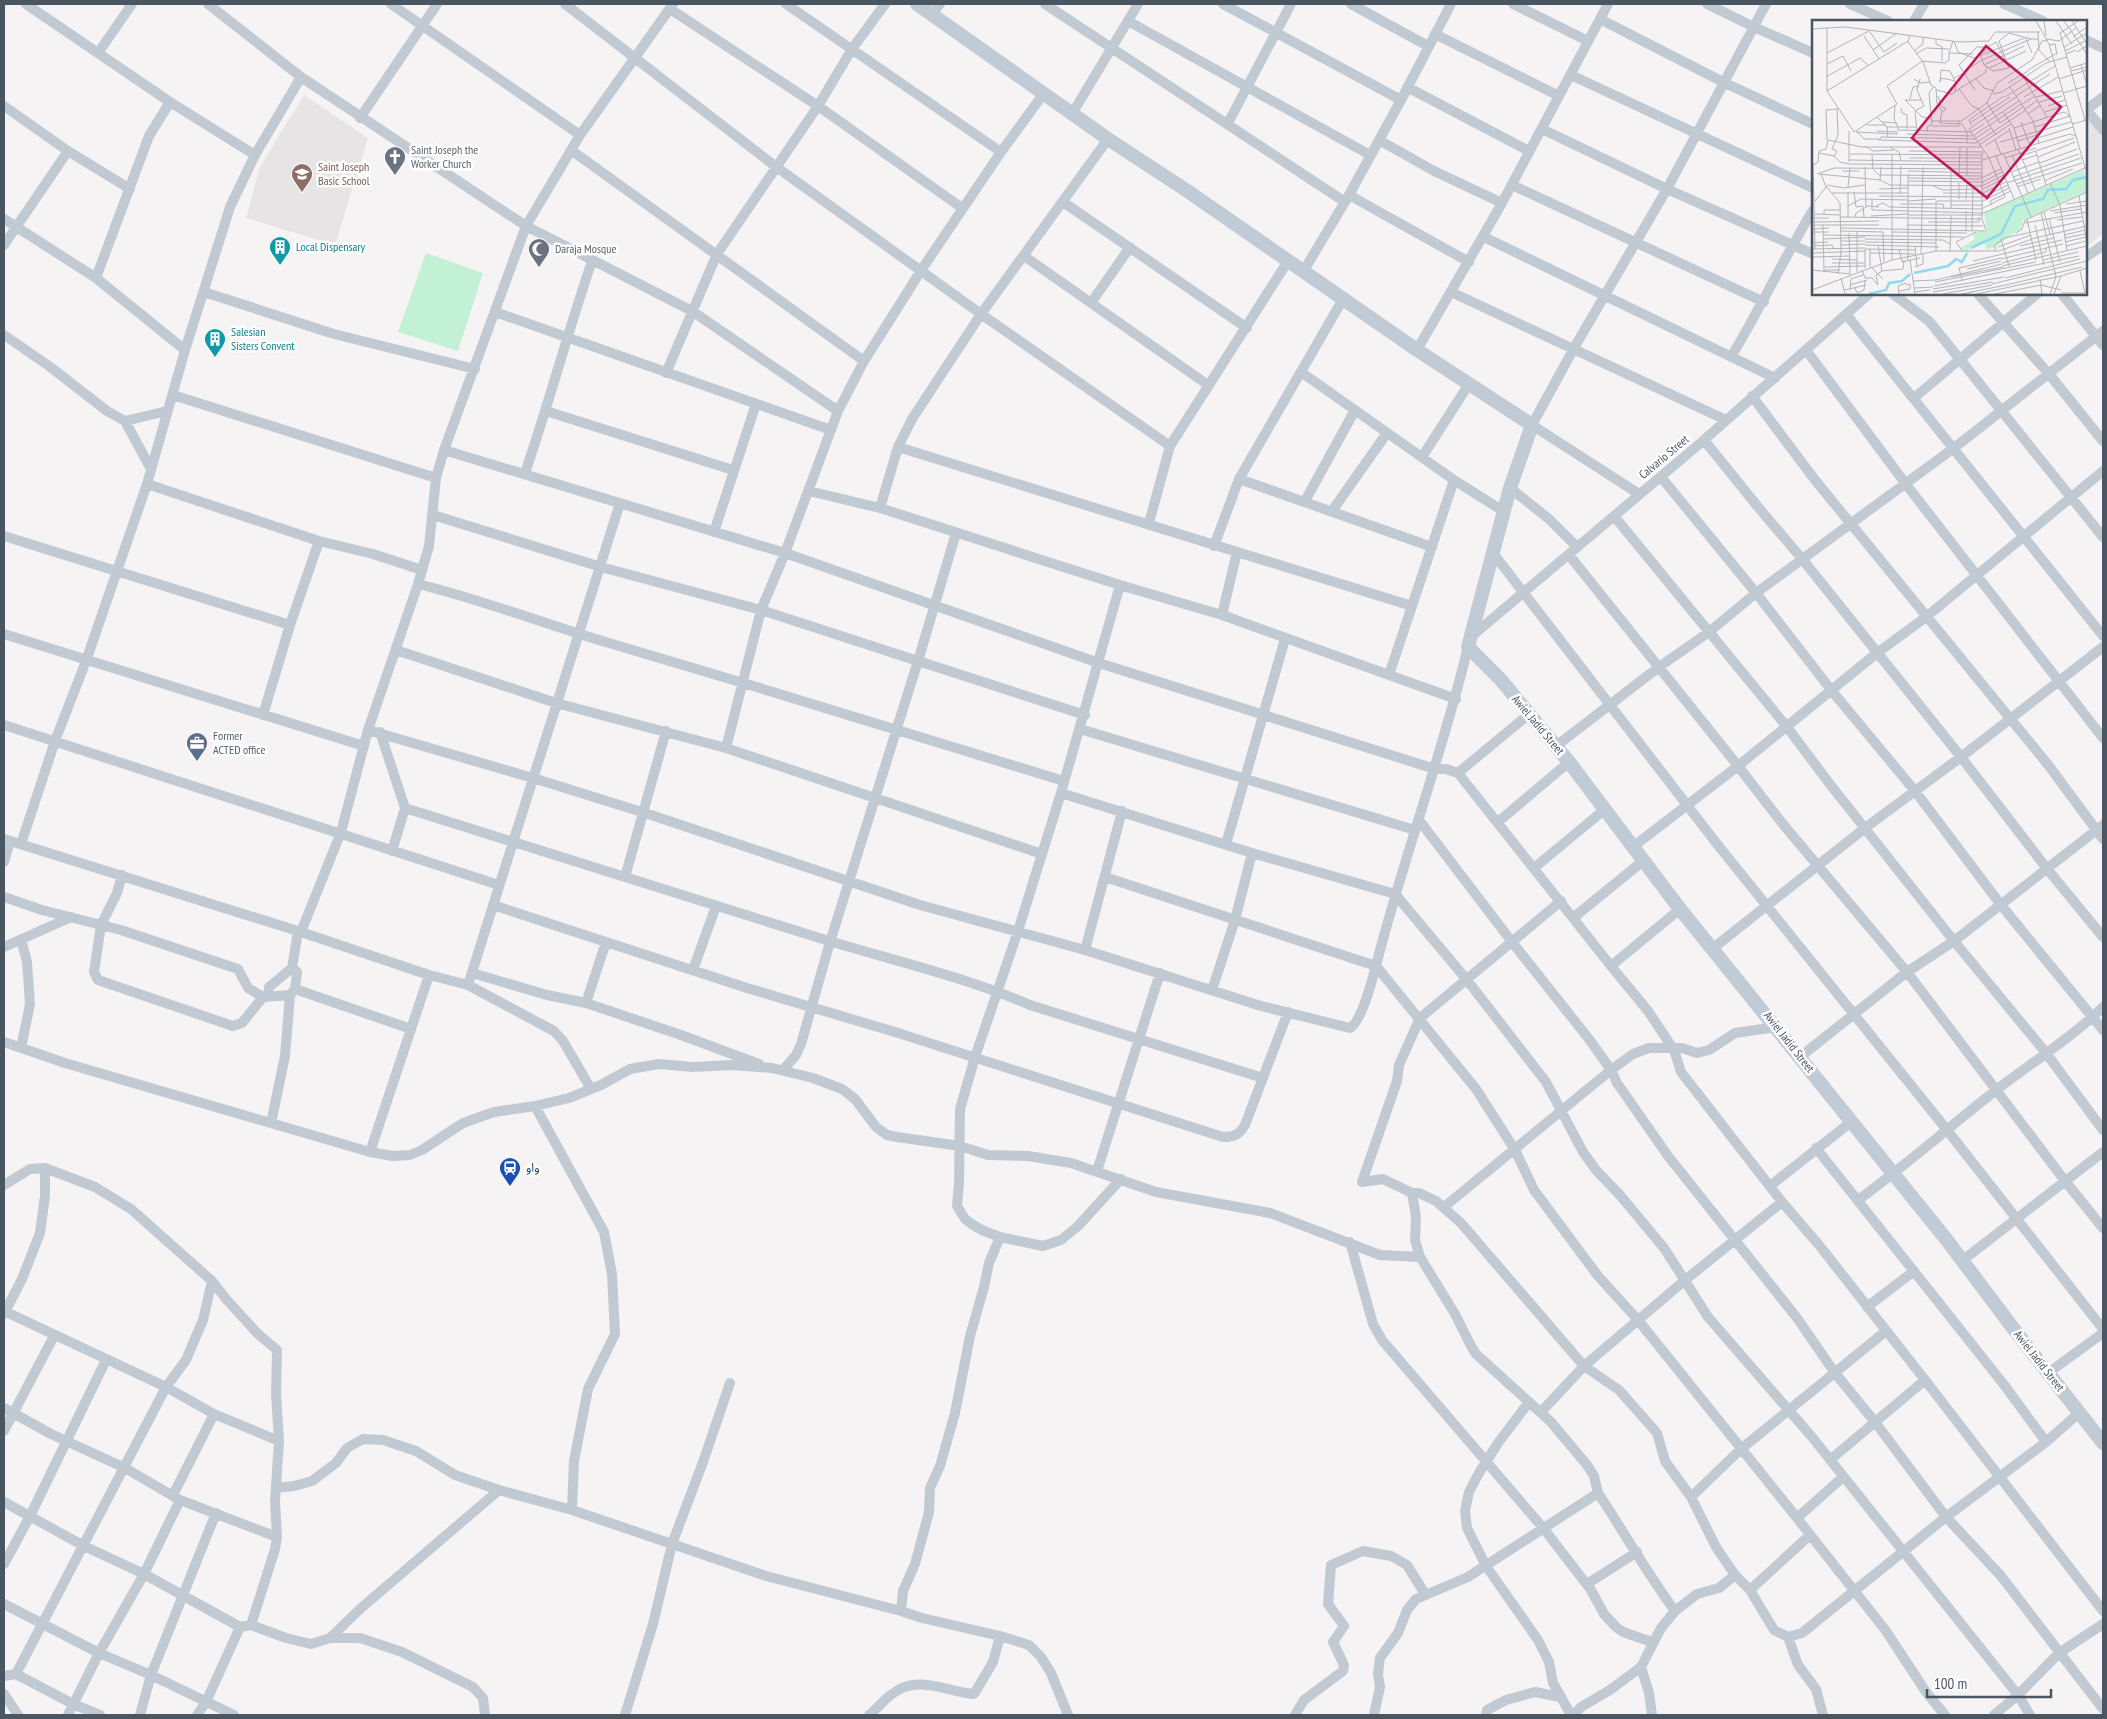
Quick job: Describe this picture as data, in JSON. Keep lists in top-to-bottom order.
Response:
{
  "streets": {
    "street": ["Calvario Street", "Awiel Jadid Street"]
  },
  "crossings": [
    ["Calvario Street", "Awiel Jadid Street"]
  ],
  "places": {
    "church": ["Saint Joseph the Worker Church"],
    "school or university": ["Saint Joseph Basic School"],
    "building": ["Local Dispensary", "Salesian Sisters Convent"],
    "mosque": ["Daraja Mosque"],
    "office": ["Former ACTED office"],
    "station": ["واو"]
  },
  "scale_bar": "100 m"
}
